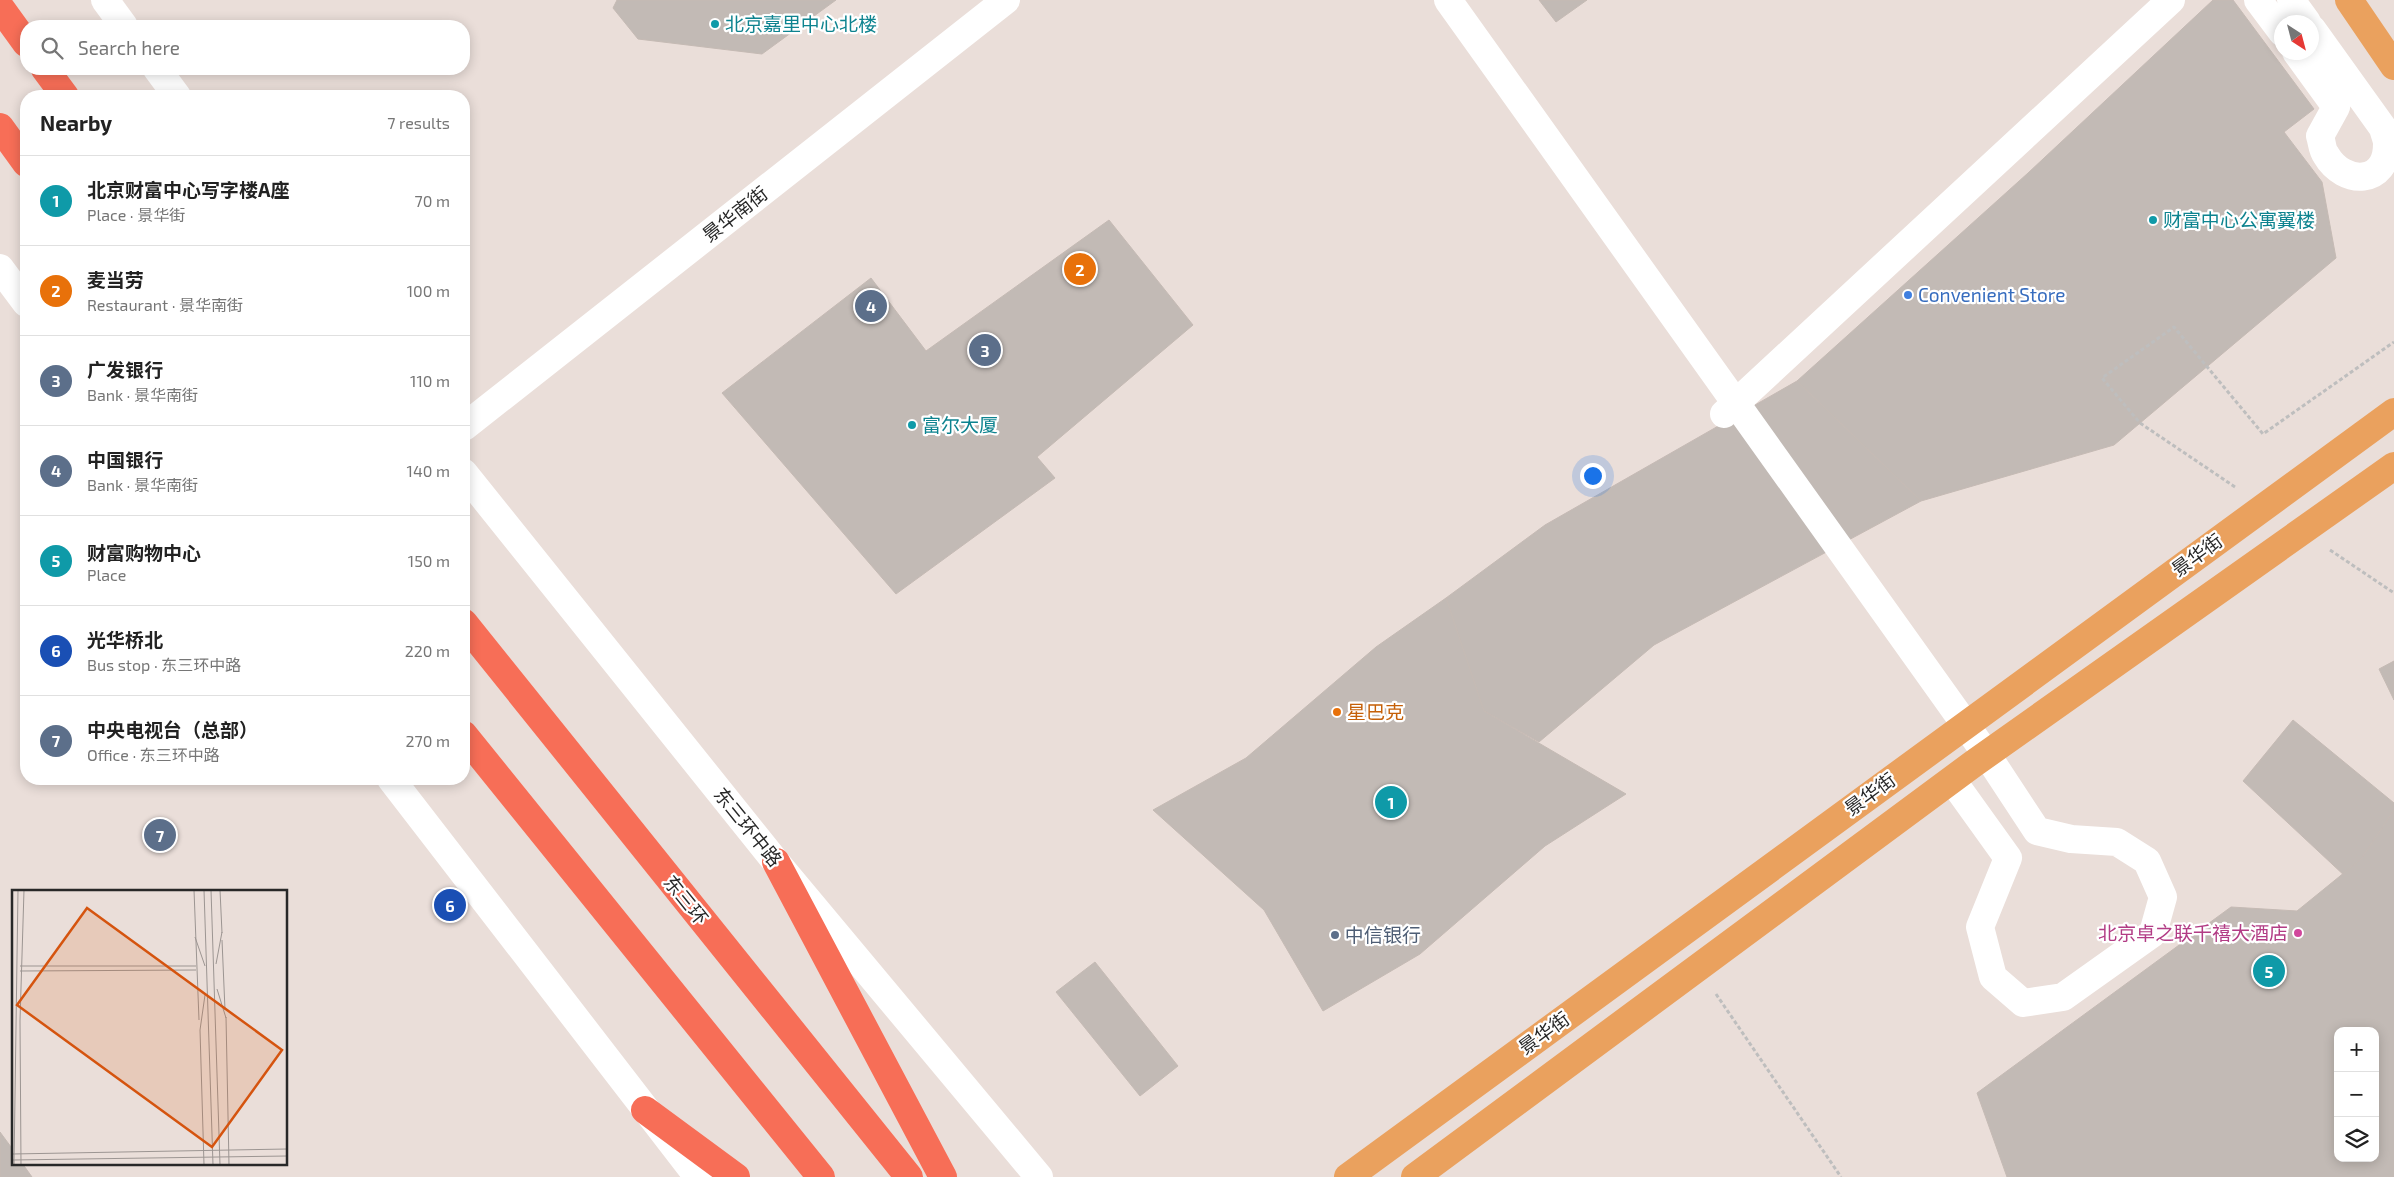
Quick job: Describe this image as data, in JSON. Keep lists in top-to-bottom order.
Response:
{
  "streets": {
    "highway": ["东三环"],
    "main road": ["景华街"],
    "street": ["景华南街", "东三环中路"]
  },
  "places": [
    "北京嘉里中心北楼",
    "财富中心公寓翼楼",
    "Convenient Store",
    "富尔大厦",
    "星巴克",
    "北京卓之联千禧大酒店",
    "中信银行"
  ],
  "north": "bottom right",
  "page": {
    "search": "Search here",
    "heading": ["Nearby", "7 results"],
    "list": [
      {
        "mark": "1",
        "name": "北京财富中心写字楼A座",
        "note": "Place · 景华街",
        "value": "70 m"
      },
      {
        "mark": "2",
        "name": "麦当劳",
        "note": "Restaurant · 景华南街",
        "value": "100 m"
      },
      {
        "mark": "3",
        "name": "广发银行",
        "note": "Bank · 景华南街",
        "value": "110 m"
      },
      {
        "mark": "4",
        "name": "中国银行",
        "note": "Bank · 景华南街",
        "value": "140 m"
      },
      {
        "mark": "5",
        "name": "财富购物中心",
        "note": "Place",
        "value": "150 m"
      },
      {
        "mark": "6",
        "name": "光华桥北",
        "note": "Bus stop · 东三环中路",
        "value": "220 m"
      },
      {
        "mark": "7",
        "name": "中央电视台（总部）",
        "note": "Office · 东三环中路",
        "value": "270 m"
      }
    ],
    "pins": [
      "2",
      "4",
      "3",
      "1",
      "7",
      "6",
      "5"
    ],
    "map_buttons": ["+", "−"]
  }
}
